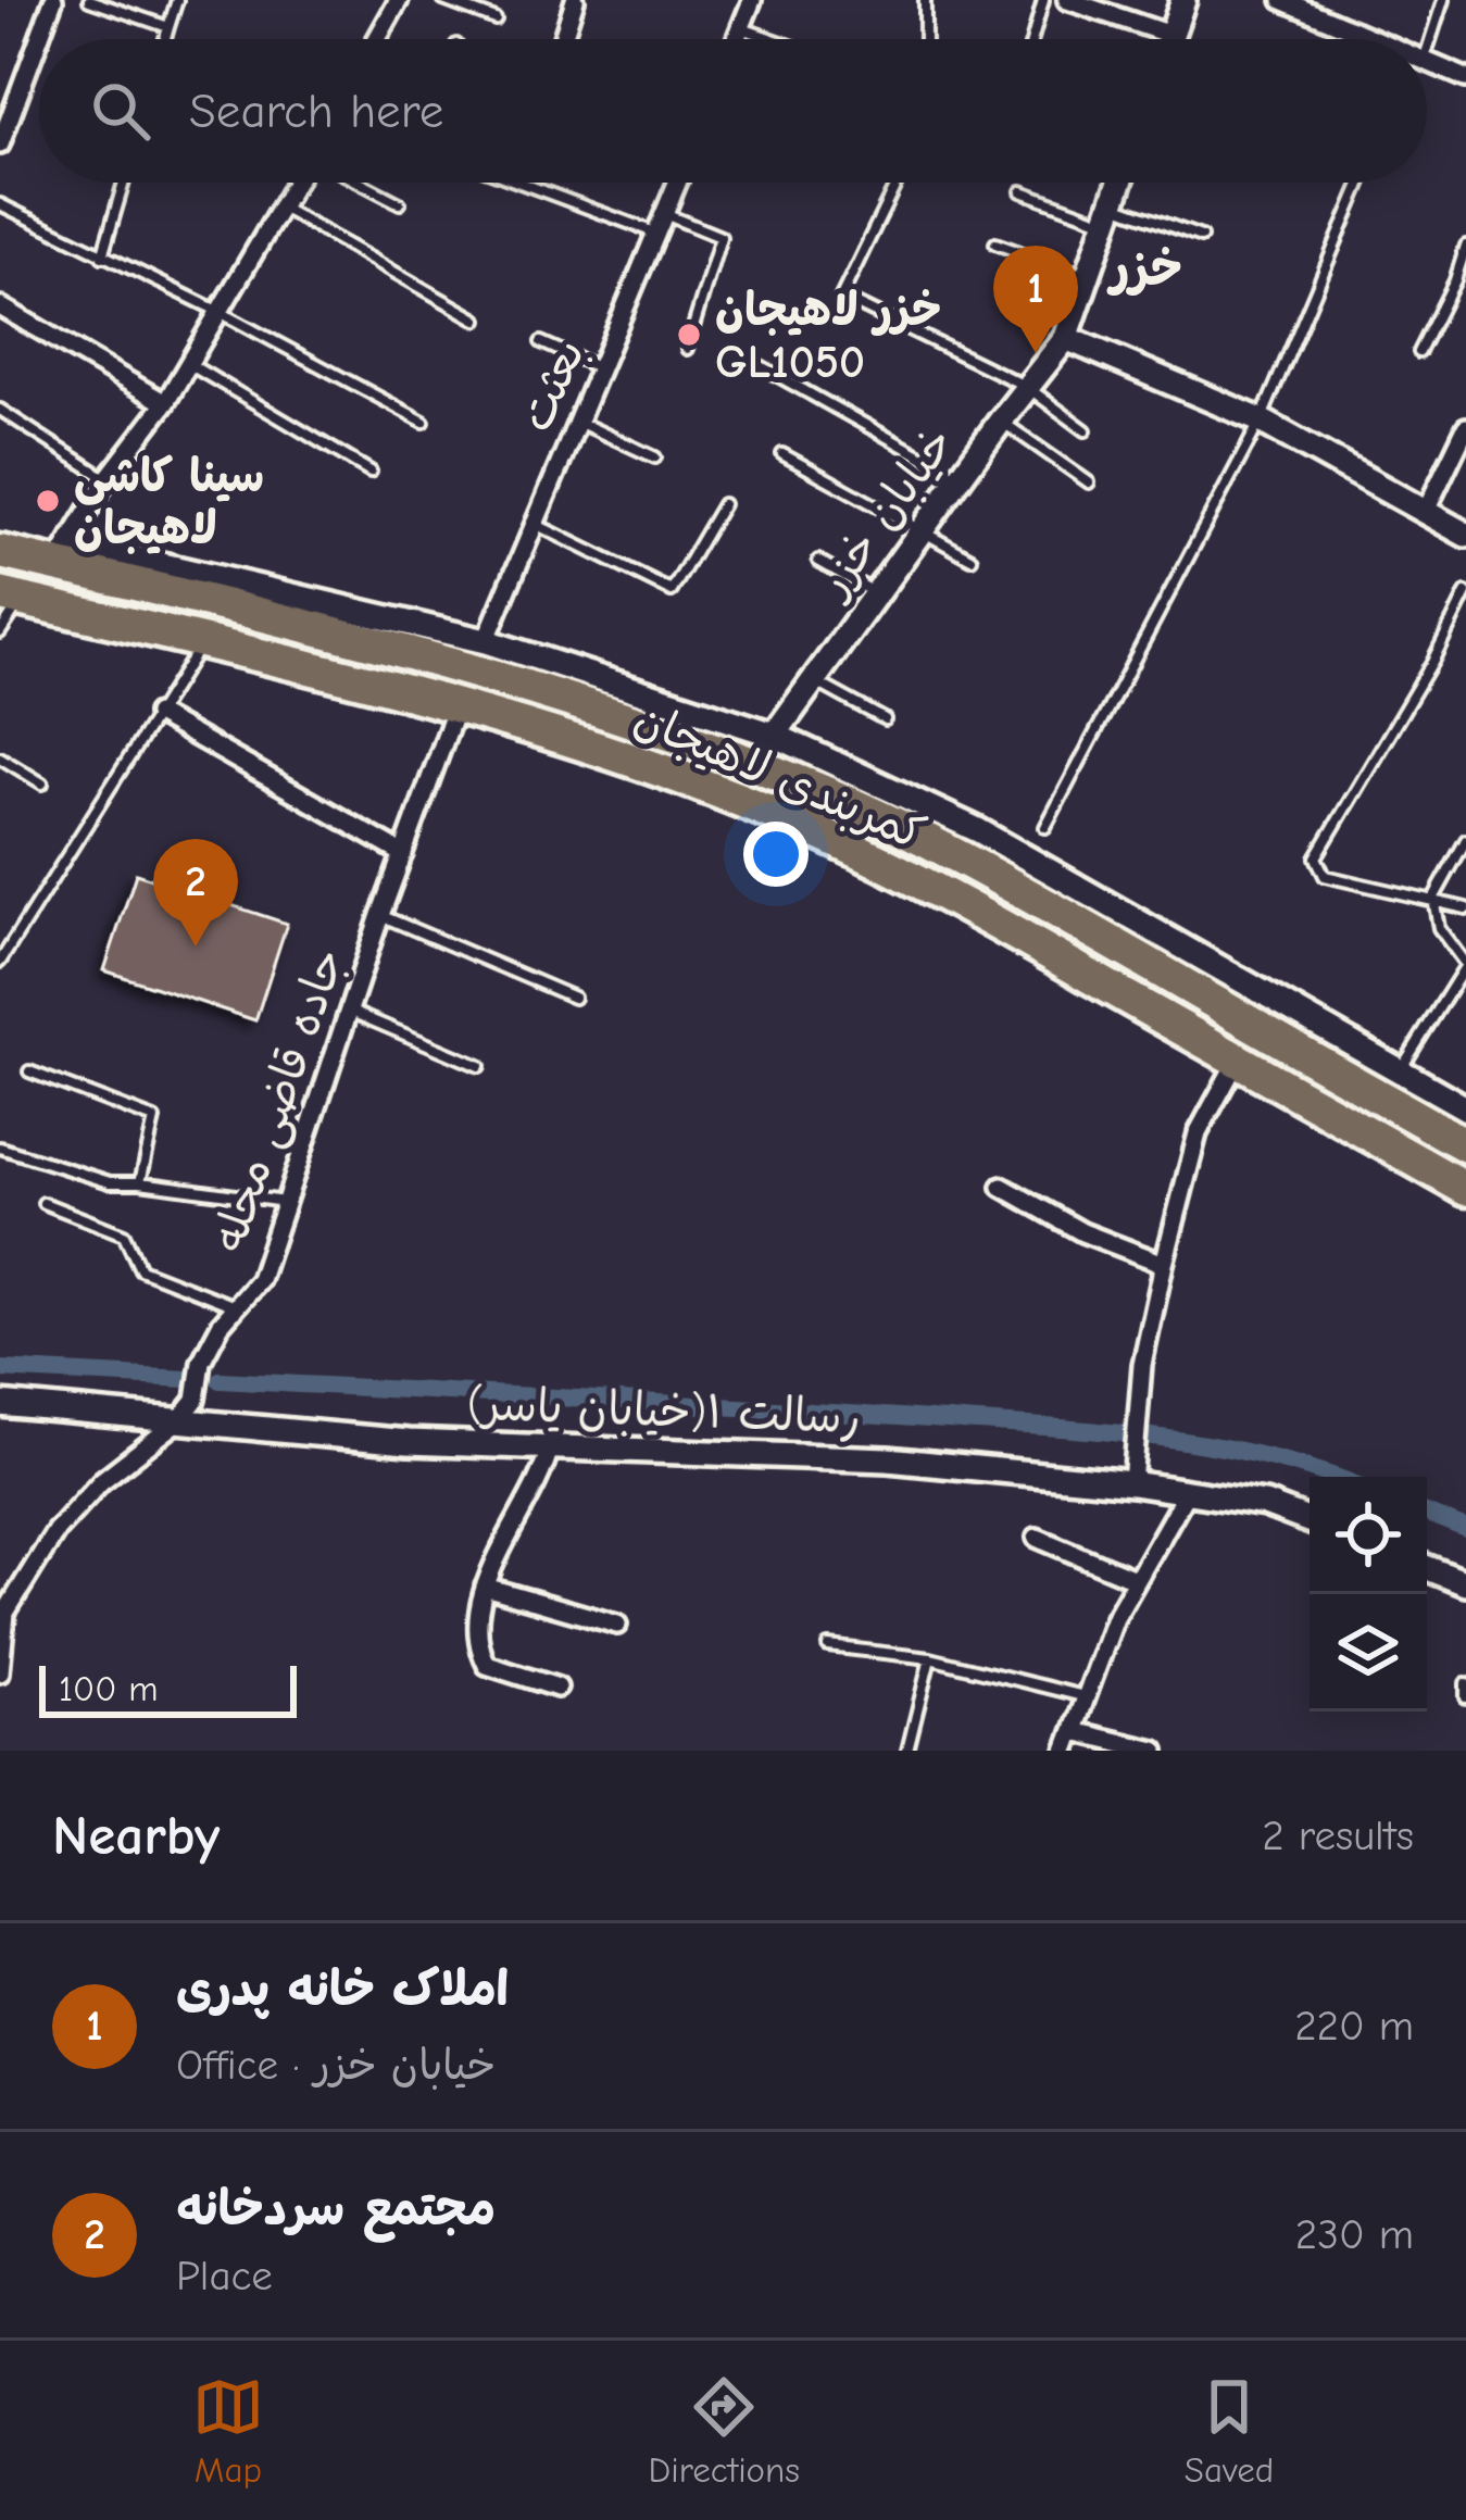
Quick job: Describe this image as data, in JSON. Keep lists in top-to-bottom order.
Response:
{
  "streets": {
    "highway": ["کمربندی لاهیجان"],
    "street": [
      "بعثت",
      "خیابان خزر",
      "جاده قاضی محله",
      "رسالت ۱(خیابان یاسر)"
    ]
  },
  "crossings": [
    ["بعثت", "کمربندی لاهیجان"],
    ["خیابان خزر", "کمربندی لاهیجان"],
    ["کمربندی لاهیجان", "جاده قاضی محله"],
    ["جاده قاضی محله", "رسالت ۱(خیابان یاسر)"]
  ],
  "districts": ["خزر"],
  "places": ["خزر لاهیجان GL1050", "سینا کاشی لاهیجان"],
  "scale_bar": "100 m",
  "page": {
    "search": "Search here",
    "pins": ["1", "2"],
    "scale": "100 m",
    "heading": ["Nearby", "2 results"],
    "list": [
      {
        "mark": "1",
        "name": "املاک خانه پدری",
        "note": "Office · خیابان خزر",
        "value": "220 m"
      },
      {
        "mark": "2",
        "name": "مجتمع سردخانه",
        "note": "Place",
        "value": "230 m"
      }
    ],
    "nav": ["Map", "Directions", "Saved"]
  }
}
